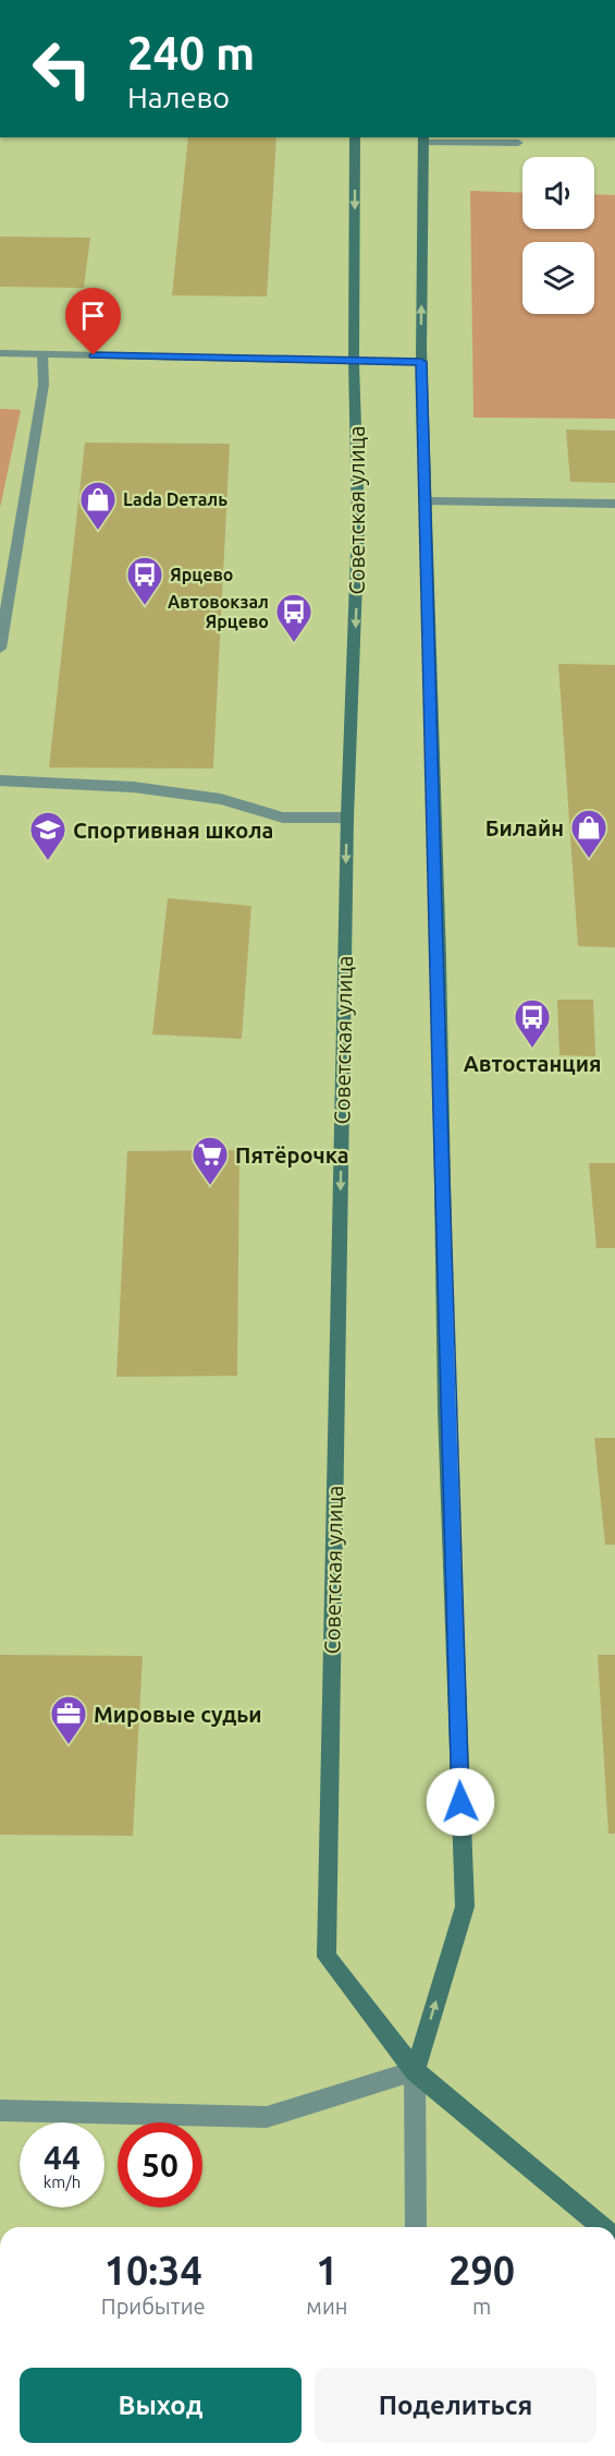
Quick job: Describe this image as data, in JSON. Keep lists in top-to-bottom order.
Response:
{
  "streets": {
    "main road": ["Советская улица"]
  },
  "places": {
    "shop": ["Lada Dеталь", "Билайн"],
    "bus stop": ["Ярцево", "Автовокзал Ярцево", "Автостанция"],
    "school or university": ["Спортивная школа"],
    "supermarket": ["Пятёрочка"],
    "office": ["Мировые судьи"]
  },
  "page": {
    "turn": ["240 m", "Налево"],
    "speed": "44 km/h",
    "limit": "50",
    "eta": [
      "10:34",
      "Прибытие",
      "1",
      "мин",
      "290",
      "m"
    ],
    "buttons": ["Выход", "Поделиться"]
  }
}
